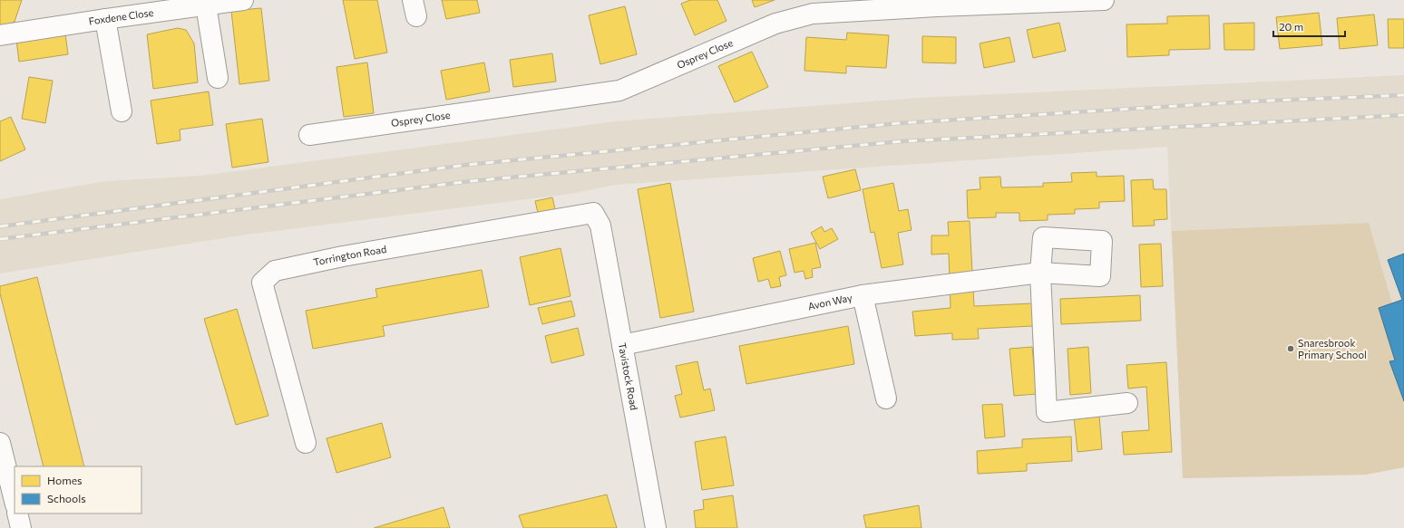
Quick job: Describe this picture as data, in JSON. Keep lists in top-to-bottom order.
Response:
{
  "streets": {
    "street": [
      "Foxdene Close",
      "Osprey Close",
      "Torrington Road",
      "Avon Way",
      "Tavistock Road"
    ]
  },
  "crossings": [
    ["Torrington Road", "Tavistock Road"],
    ["Avon Way", "Tavistock Road"]
  ],
  "places": ["Snaresbrook Primary School"],
  "legend": ["Homes", "Schools"],
  "scale_bar": "20 m"
}
